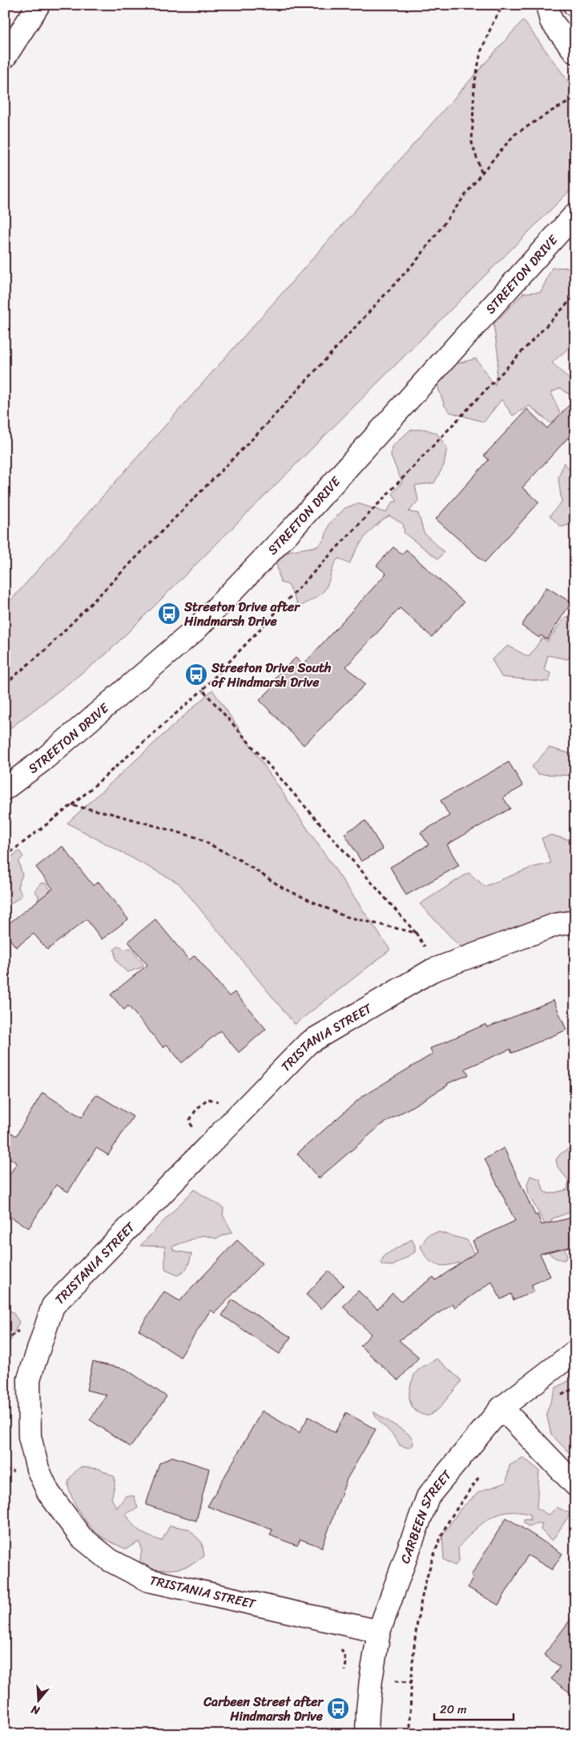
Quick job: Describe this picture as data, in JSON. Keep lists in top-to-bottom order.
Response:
{
  "streets": {
    "street": ["STREETON DRIVE", "TRISTANIA STREET", "CARBEEN STREET"]
  },
  "crossings": [
    ["TRISTANIA STREET", "CARBEEN STREET"]
  ],
  "places": {
    "bus stop": ["Streeton Drive after Hindmarsh Drive", "Streeton Drive South of Hindmarsh Drive", "Carbeen Street after Hindmarsh Drive"]
  },
  "scale_bar": "20 m",
  "north": "bottom"
}
